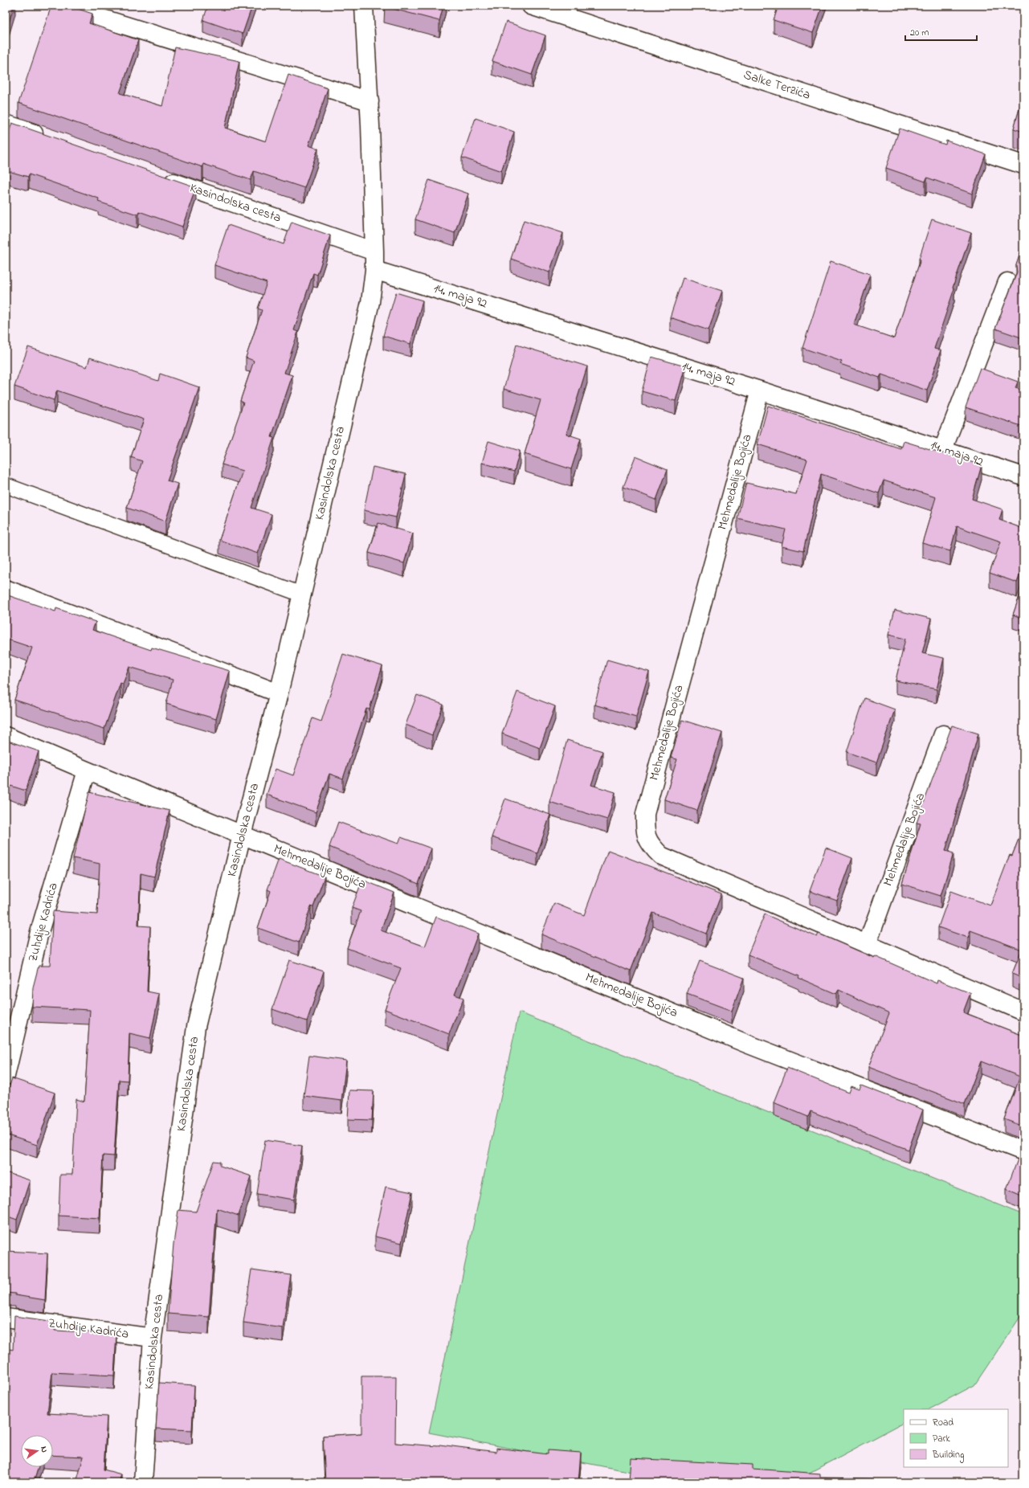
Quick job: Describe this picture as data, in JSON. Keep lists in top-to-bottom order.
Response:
{
  "streets": {
    "street": [
      "Salke Terzića",
      "Kasindolska cesta",
      "14. maja 92",
      "Mehmedalije Bojića",
      "Zuhdije Kadrića"
    ]
  },
  "crossings": [
    ["Kasindolska cesta", "14. maja 92"],
    ["Kasindolska cesta", "Mehmedalije Bojića"],
    ["Kasindolska cesta", "Zuhdije Kadrića"],
    ["14. maja 92", "Mehmedalije Bojića"]
  ],
  "legend": ["Road", "Park", "Building"],
  "scale_bar": "20 m",
  "north": "right"
}
